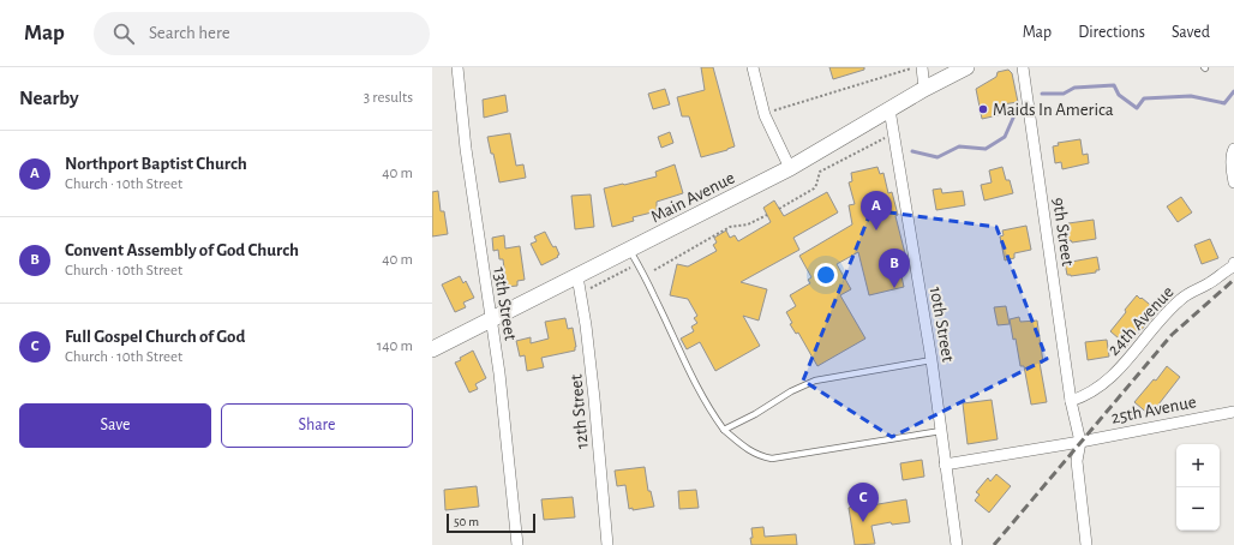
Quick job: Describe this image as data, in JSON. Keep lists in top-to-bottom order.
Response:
{
  "streets": {
    "main road": ["Main Avenue"],
    "street": [
      "9th Street",
      "13th Street",
      "24th Avenue",
      "10th Street",
      "25th Avenue",
      "12th Street"
    ]
  },
  "crossings": [
    ["Main Avenue", "13th Street"],
    ["Main Avenue", "10th Street"],
    ["Main Avenue", "12th Street"],
    ["9th Street", "24th Avenue"],
    ["10th Street", "25th Avenue"]
  ],
  "places": ["Maids In America"],
  "scale_bar": "50 m",
  "page": {
    "header": "Map",
    "search": "Search here",
    "nav": ["Map", "Directions", "Saved"],
    "heading": ["Nearby", "3 results"],
    "list": [
      {
        "mark": "A",
        "name": "Northport Baptist Church",
        "note": "Church · 10th Street",
        "value": "40 m"
      },
      {
        "mark": "B",
        "name": "Convent Assembly of God Church",
        "note": "Church · 10th Street",
        "value": "40 m"
      },
      {
        "mark": "C",
        "name": "Full Gospel Church of God",
        "note": "Church · 10th Street",
        "value": "140 m"
      }
    ],
    "pins": ["A", "B", "C"],
    "buttons": ["Save", "Share"],
    "map_buttons": ["+", "−"],
    "scale": "50 m"
  }
}
